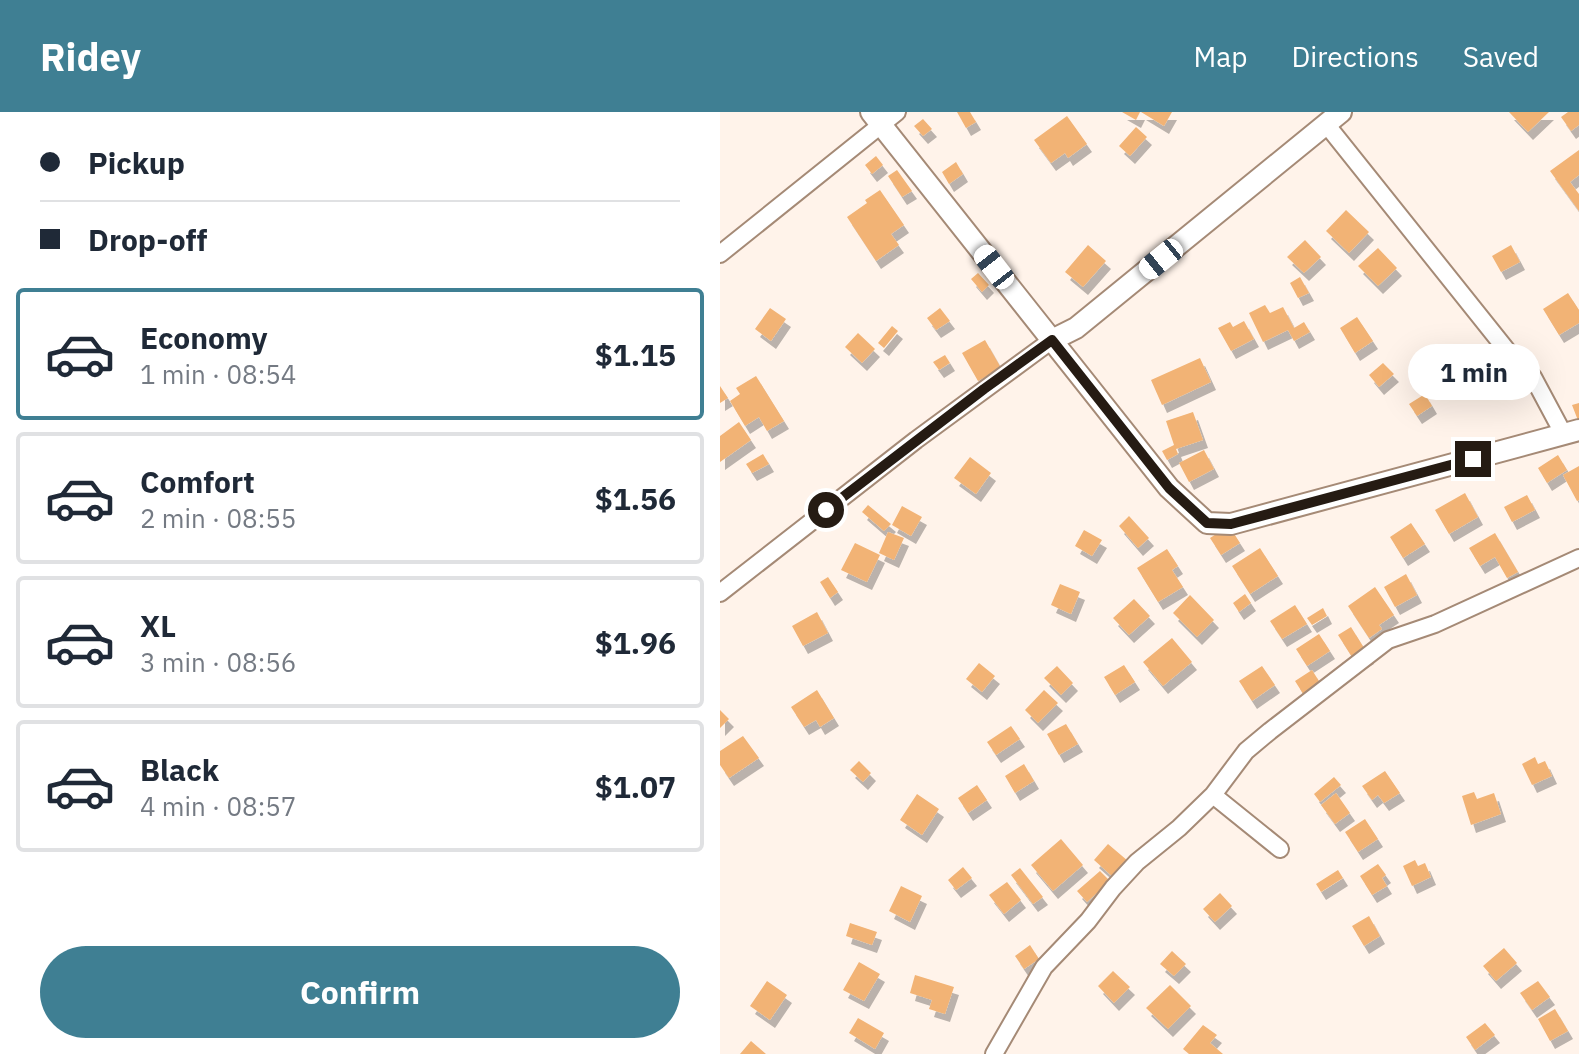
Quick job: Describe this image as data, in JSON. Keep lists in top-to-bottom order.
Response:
{
  "page": {
    "header": "Ridey",
    "nav": ["Map", "Directions", "Saved"],
    "banner": ["Pickup", "Drop-off"],
    "list": [
      {
        "name": "Economy",
        "note": "1 min · 08:54",
        "value": "$1.15"
      },
      {
        "name": "Comfort",
        "note": "2 min · 08:55",
        "value": "$1.56"
      },
      {
        "name": "XL",
        "note": "3 min · 08:56",
        "value": "$1.96"
      },
      {
        "name": "Black",
        "note": "4 min · 08:57",
        "value": "$1.07"
      }
    ],
    "bubble": "1 min",
    "buttons": "Confirm"
  }
}
